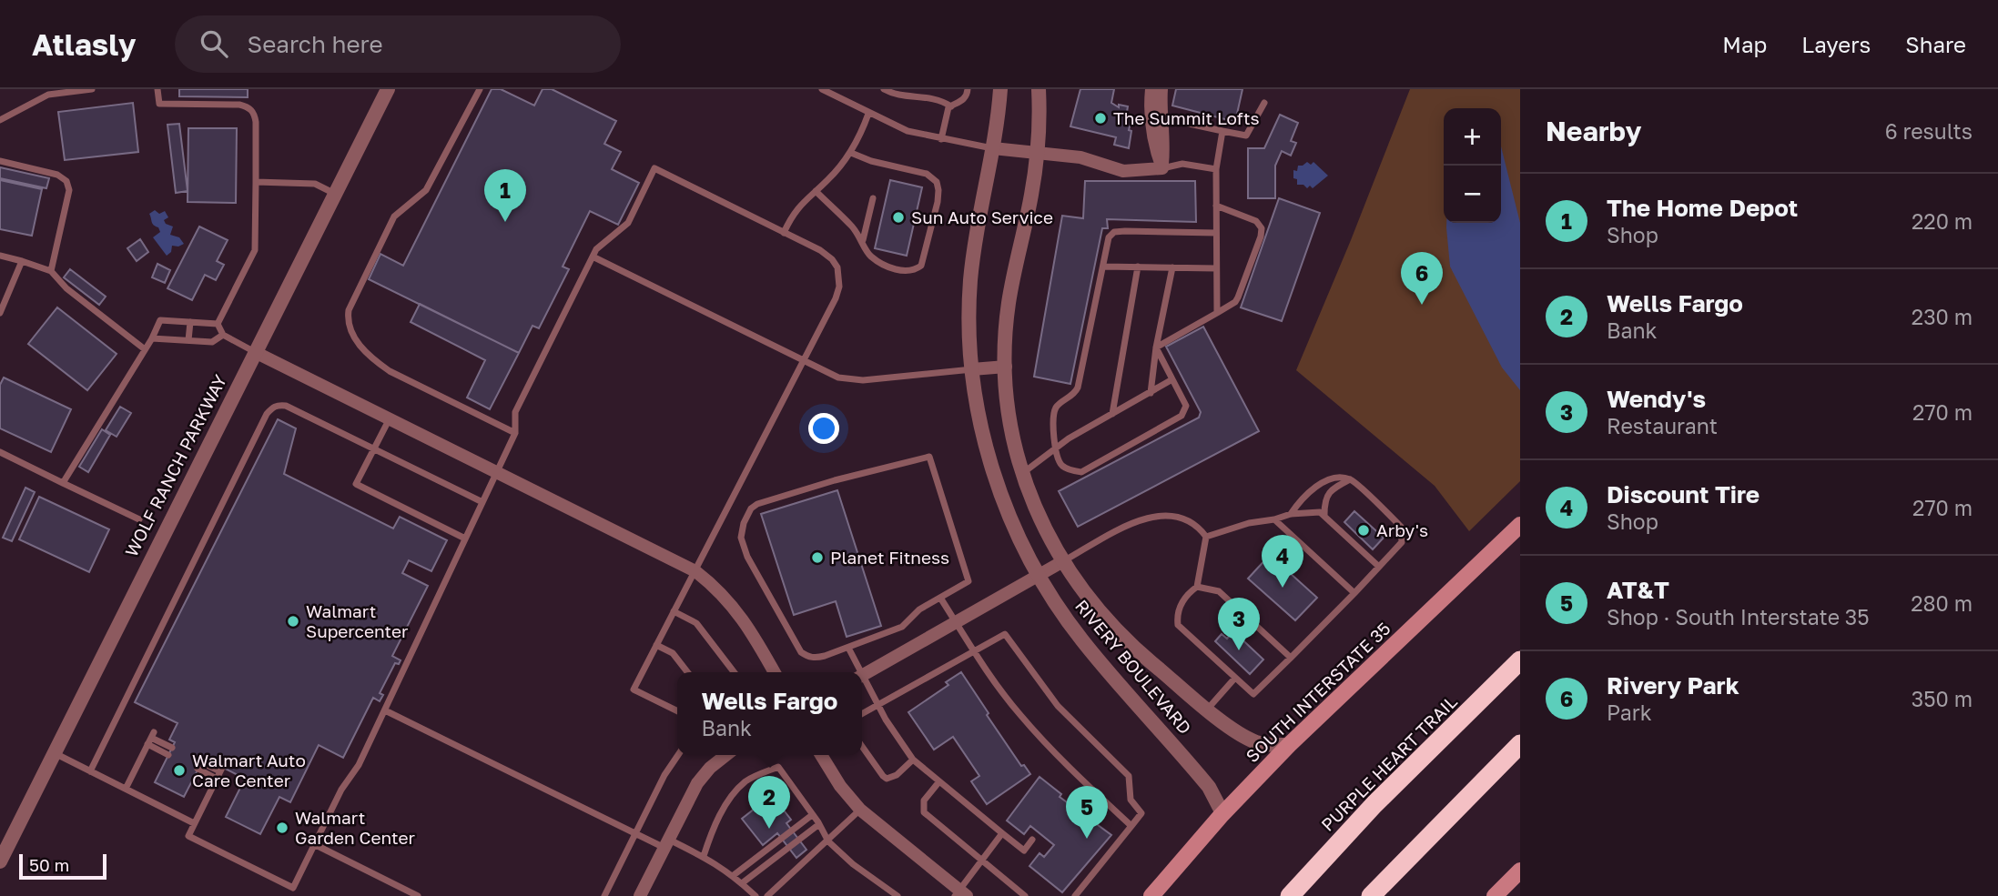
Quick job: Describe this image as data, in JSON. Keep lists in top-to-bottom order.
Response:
{
  "streets": {
    "highway": ["PURPLE HEART TRAIL"],
    "main road": ["SOUTH INTERSTATE 35"],
    "street": ["WOLF RANCH PARKWAY", "RIVERY BOULEVARD"]
  },
  "crossings": [
    ["RIVERY BOULEVARD", "SOUTH INTERSTATE 35"]
  ],
  "places": [
    "The Summit Lofts",
    "Sun Auto Service",
    "Arby's",
    "Planet Fitness",
    "Walmart Supercenter",
    "Walmart Auto Care Center",
    "Walmart Garden Center"
  ],
  "scale_bar": "50 m",
  "page": {
    "header": "Atlasly",
    "search": "Search here",
    "nav": ["Map", "Layers", "Share"],
    "heading": ["Nearby", "6 results"],
    "map_buttons": ["+", "−"],
    "pins": [
      "1",
      "6",
      "4",
      "3",
      "2",
      "5"
    ],
    "list": [
      {
        "mark": "1",
        "name": "The Home Depot",
        "note": "Shop",
        "value": "220 m"
      },
      {
        "mark": "2",
        "name": "Wells Fargo",
        "note": "Bank",
        "value": "230 m"
      },
      {
        "mark": "3",
        "name": "Wendy's",
        "note": "Restaurant",
        "value": "270 m"
      },
      {
        "mark": "4",
        "name": "Discount Tire",
        "note": "Shop",
        "value": "270 m"
      },
      {
        "mark": "5",
        "name": "AT&T",
        "note": "Shop · South Interstate 35",
        "value": "280 m"
      },
      {
        "mark": "6",
        "name": "Rivery Park",
        "note": "Park",
        "value": "350 m"
      }
    ],
    "popup": ["Wells Fargo", "Bank"],
    "scale": "50 m"
  }
}
